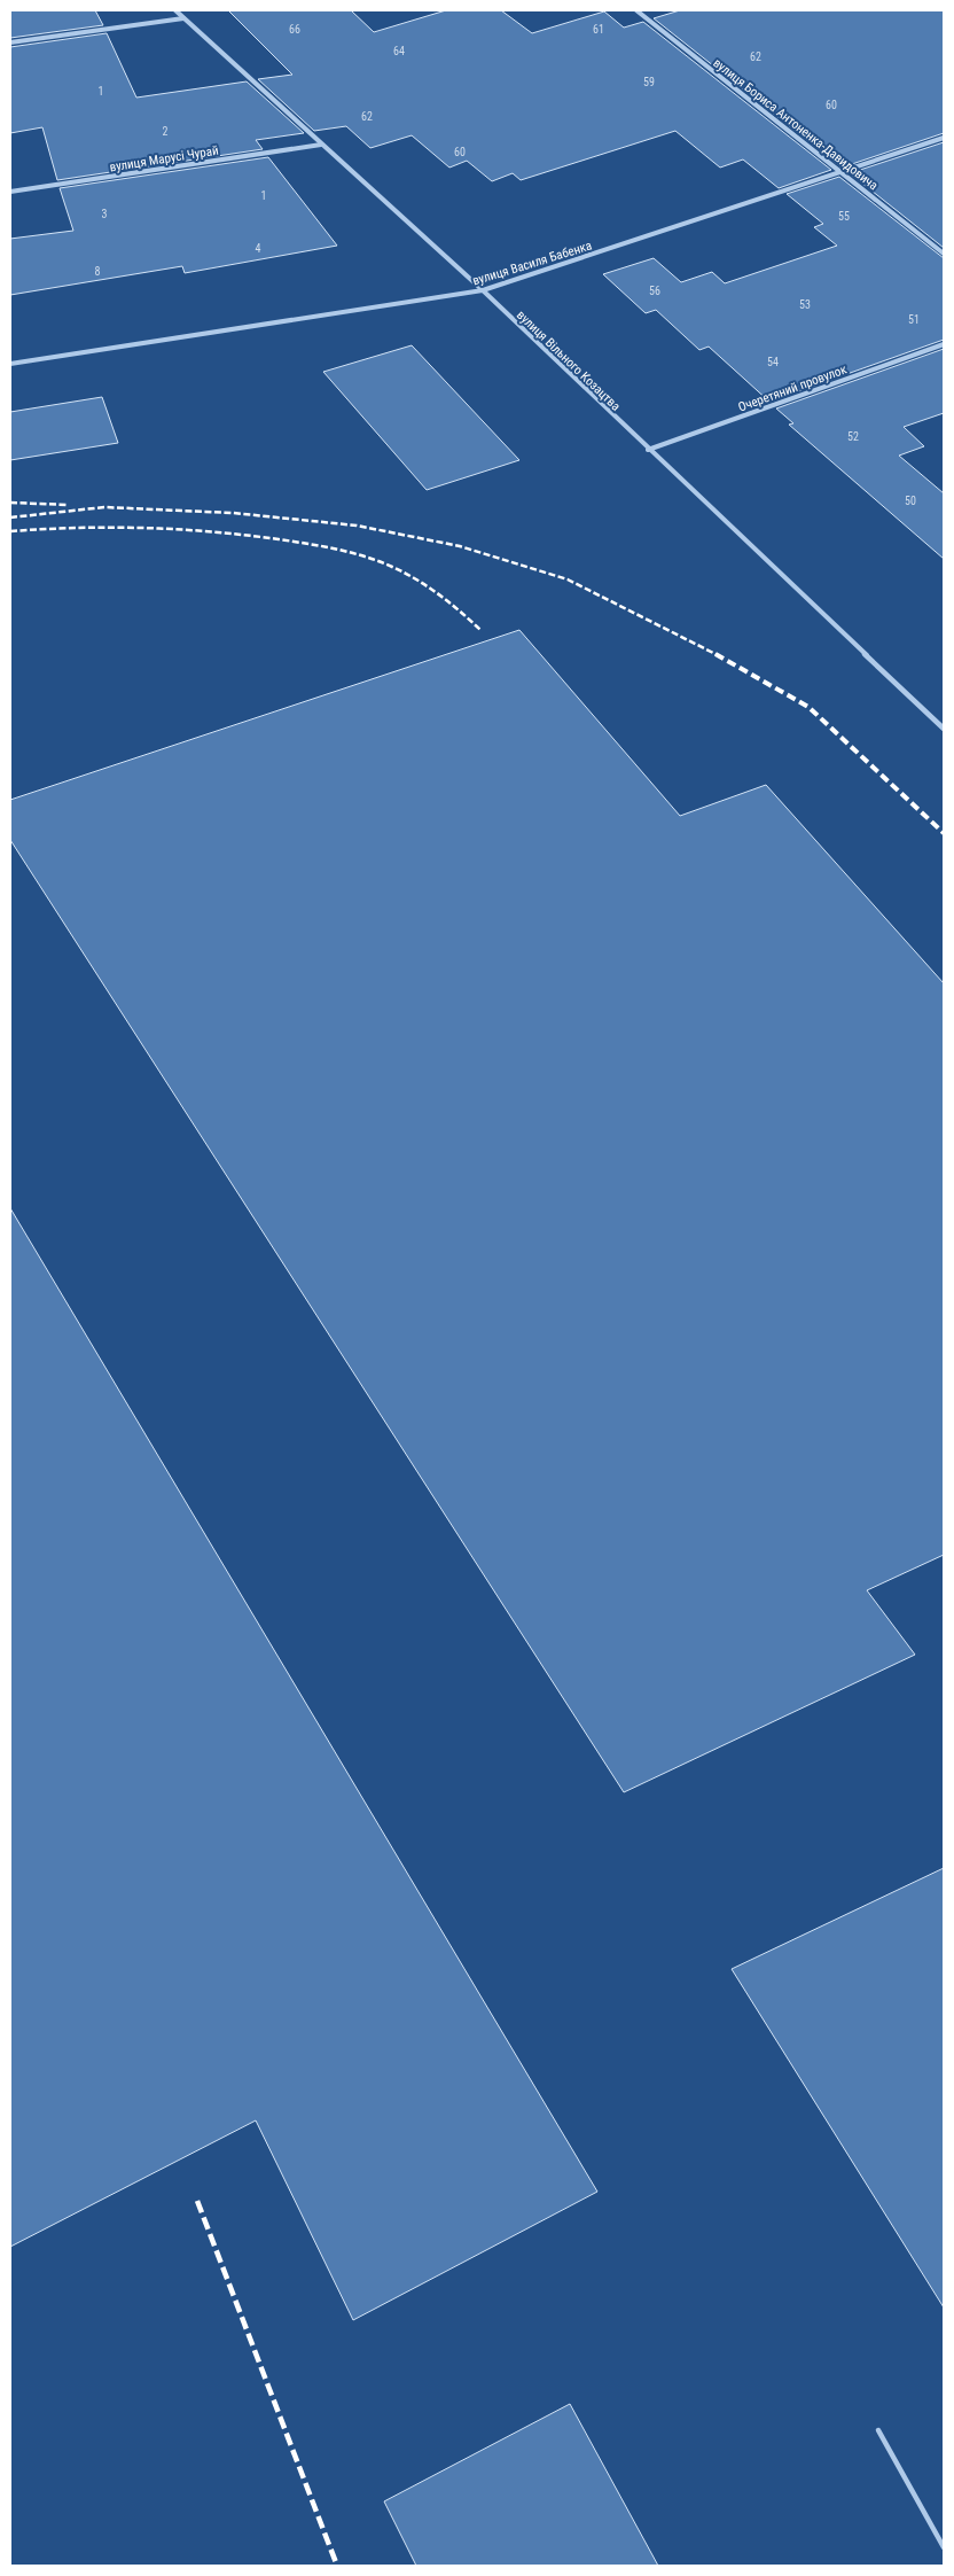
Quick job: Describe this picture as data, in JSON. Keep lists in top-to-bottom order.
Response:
{
  "streets": {
    "street": [
      "вулиця Бориса Антоненка-Давидовича",
      "вулиця Марусі Чурай",
      "вулиця Василя Бабенка",
      "вулиця Вільного Козацтва",
      "Очеретяний провулок"
    ]
  },
  "crossings": [
    ["вулиця Бориса Антоненка-Давидовича", "вулиця Василя Бабенка"],
    ["вулиця Марусі Чурай", "вулиця Вільного Козацтва"],
    ["вулиця Василя Бабенка", "вулиця Вільного Козацтва"],
    ["вулиця Вільного Козацтва", "Очеретяний провулок"]
  ],
  "house_numbers": [
    "66",
    "61",
    "64",
    "62",
    "59",
    "1",
    "60",
    "62",
    "2",
    "60",
    "1",
    "3",
    "55",
    "4",
    "8",
    "56",
    "53",
    "51",
    "54",
    "52",
    "50"
  ]
}
